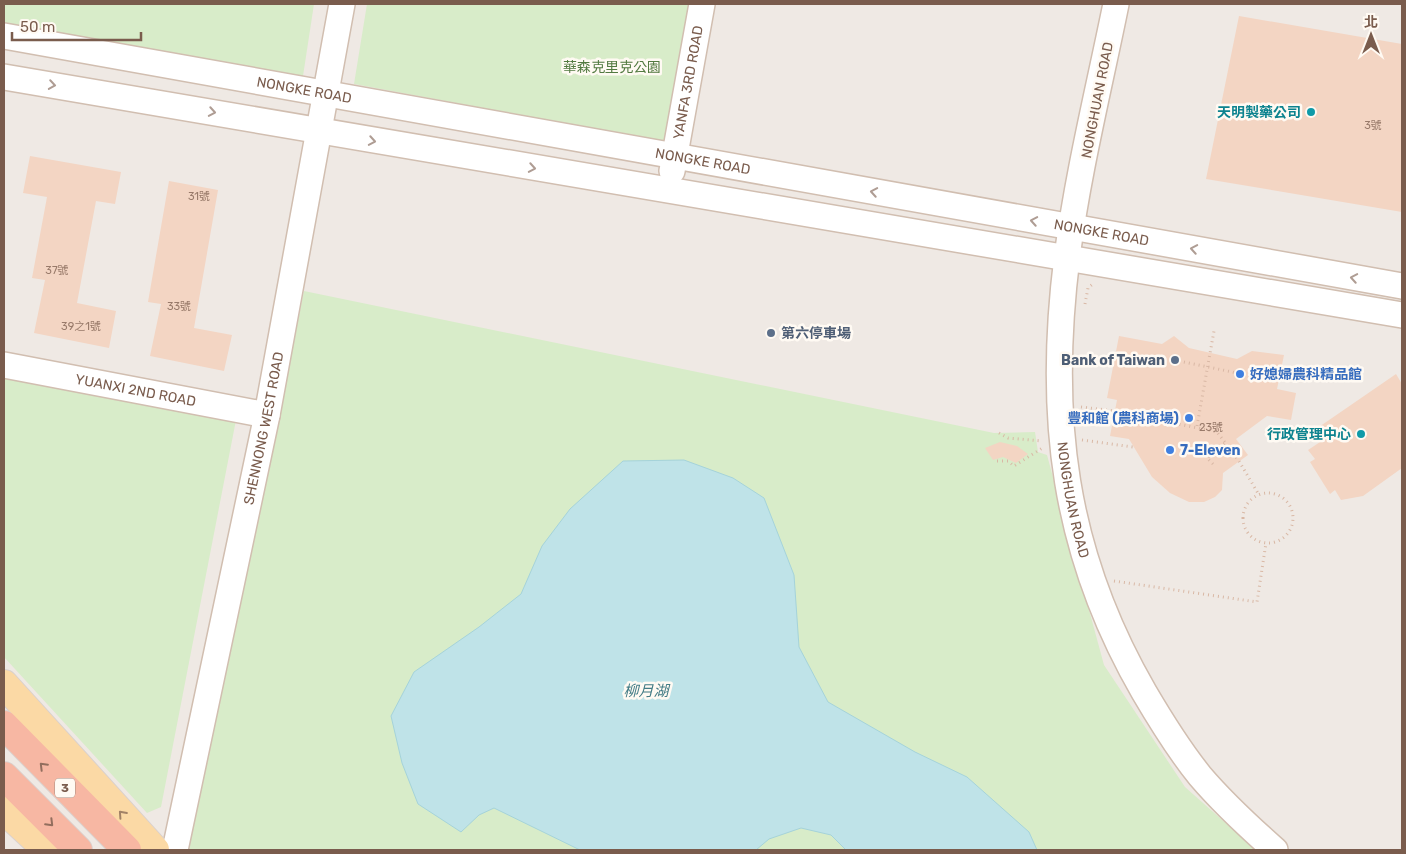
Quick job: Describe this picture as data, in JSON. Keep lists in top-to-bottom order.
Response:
{
  "streets": {
    "highway": ["3"],
    "street": [
      "YANFA 3RD ROAD",
      "NONGKE ROAD",
      "NONGHUAN ROAD",
      "YUANXI 2ND ROAD",
      "SHENNONG WEST ROAD"
    ]
  },
  "crossings": [
    ["YANFA 3RD ROAD", "NONGKE ROAD"],
    ["NONGKE ROAD", "NONGHUAN ROAD"],
    ["NONGKE ROAD", "SHENNONG WEST ROAD"],
    ["YUANXI 2ND ROAD", "SHENNONG WEST ROAD"]
  ],
  "water": ["柳月湖"],
  "parks": ["華森克里克公園"],
  "places": [
    "天明製藥公司",
    "第六停車場",
    "Bank of Taiwan",
    "好媳婦農科精品館",
    "豐和館 (農科商場)",
    "行政管理中心",
    "7-Eleven"
  ],
  "house_numbers": [
    "3號",
    "31號",
    "37號",
    "33號",
    "39之1號",
    "23號"
  ],
  "scale_bar": "50 m",
  "north": "top"
}
